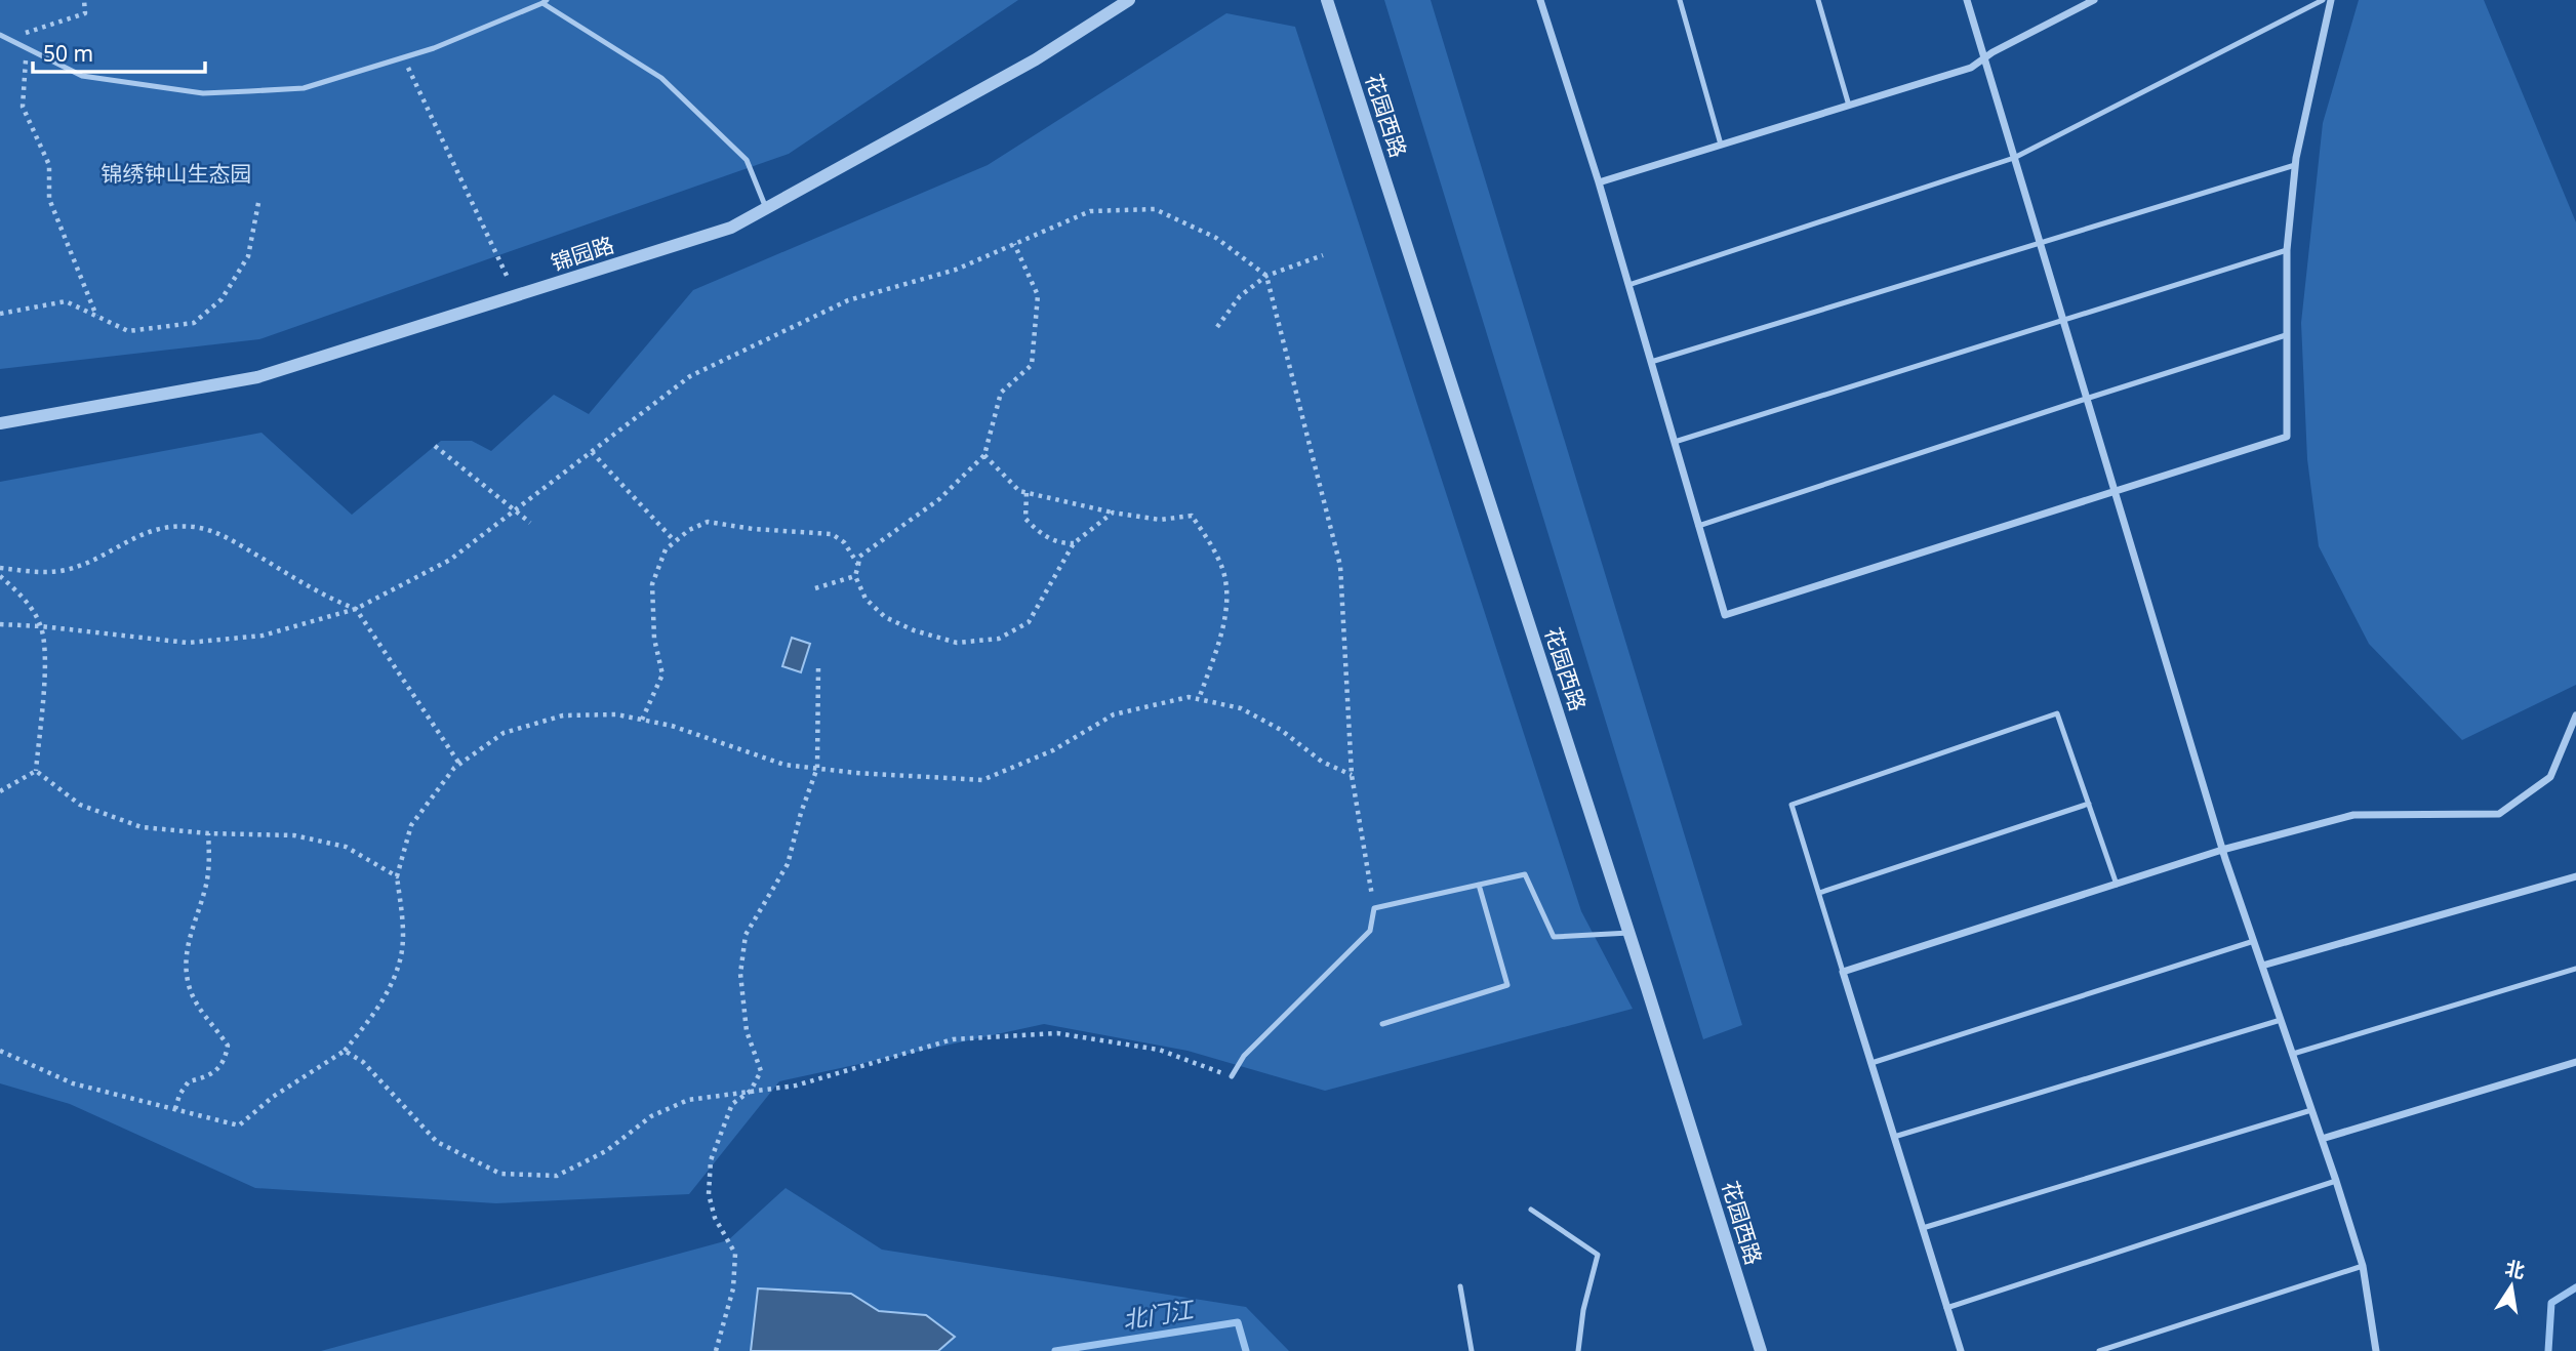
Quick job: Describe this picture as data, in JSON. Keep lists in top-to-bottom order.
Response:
{
  "streets": {
    "street": ["花园西路", "锦园路"]
  },
  "water": ["北门江"],
  "parks": ["锦绣钟山生态园"],
  "scale_bar": "50 m",
  "north": "top"
}
